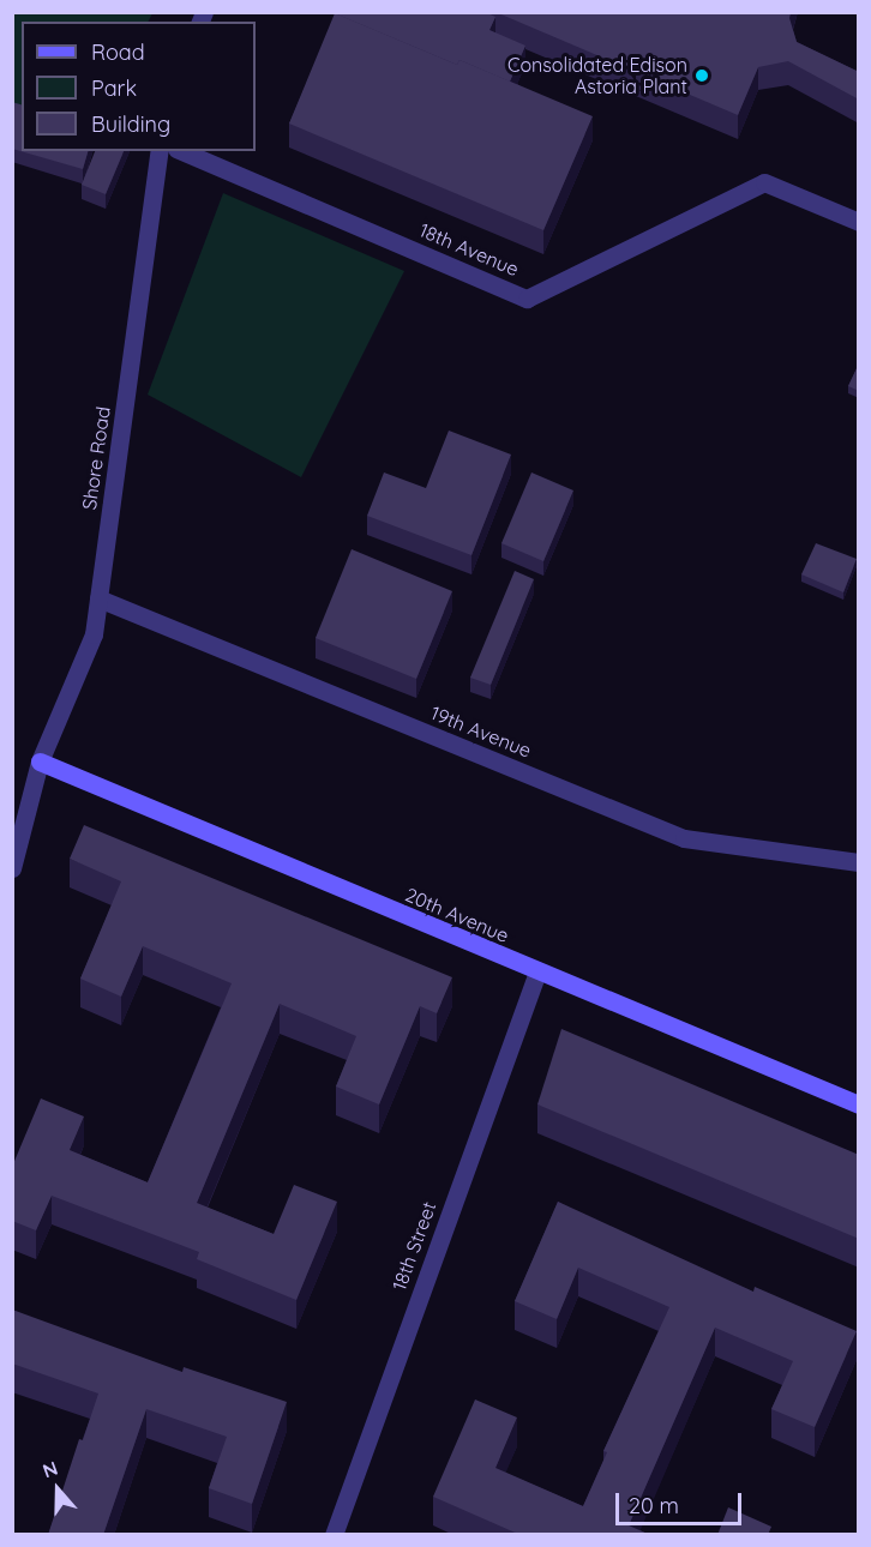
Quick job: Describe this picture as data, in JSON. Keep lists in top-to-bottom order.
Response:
{
  "streets": {
    "street": [
      "18th Avenue",
      "Shore Road",
      "19th Avenue",
      "20th Avenue",
      "18th Street"
    ]
  },
  "crossings": [
    ["Shore Road", "19th Avenue"],
    ["Shore Road", "20th Avenue"],
    ["20th Avenue", "18th Street"]
  ],
  "places": ["Consolidated Edison Astoria Plant"],
  "legend": ["Road", "Park", "Building"],
  "scale_bar": "20 m",
  "north": "top"
}
